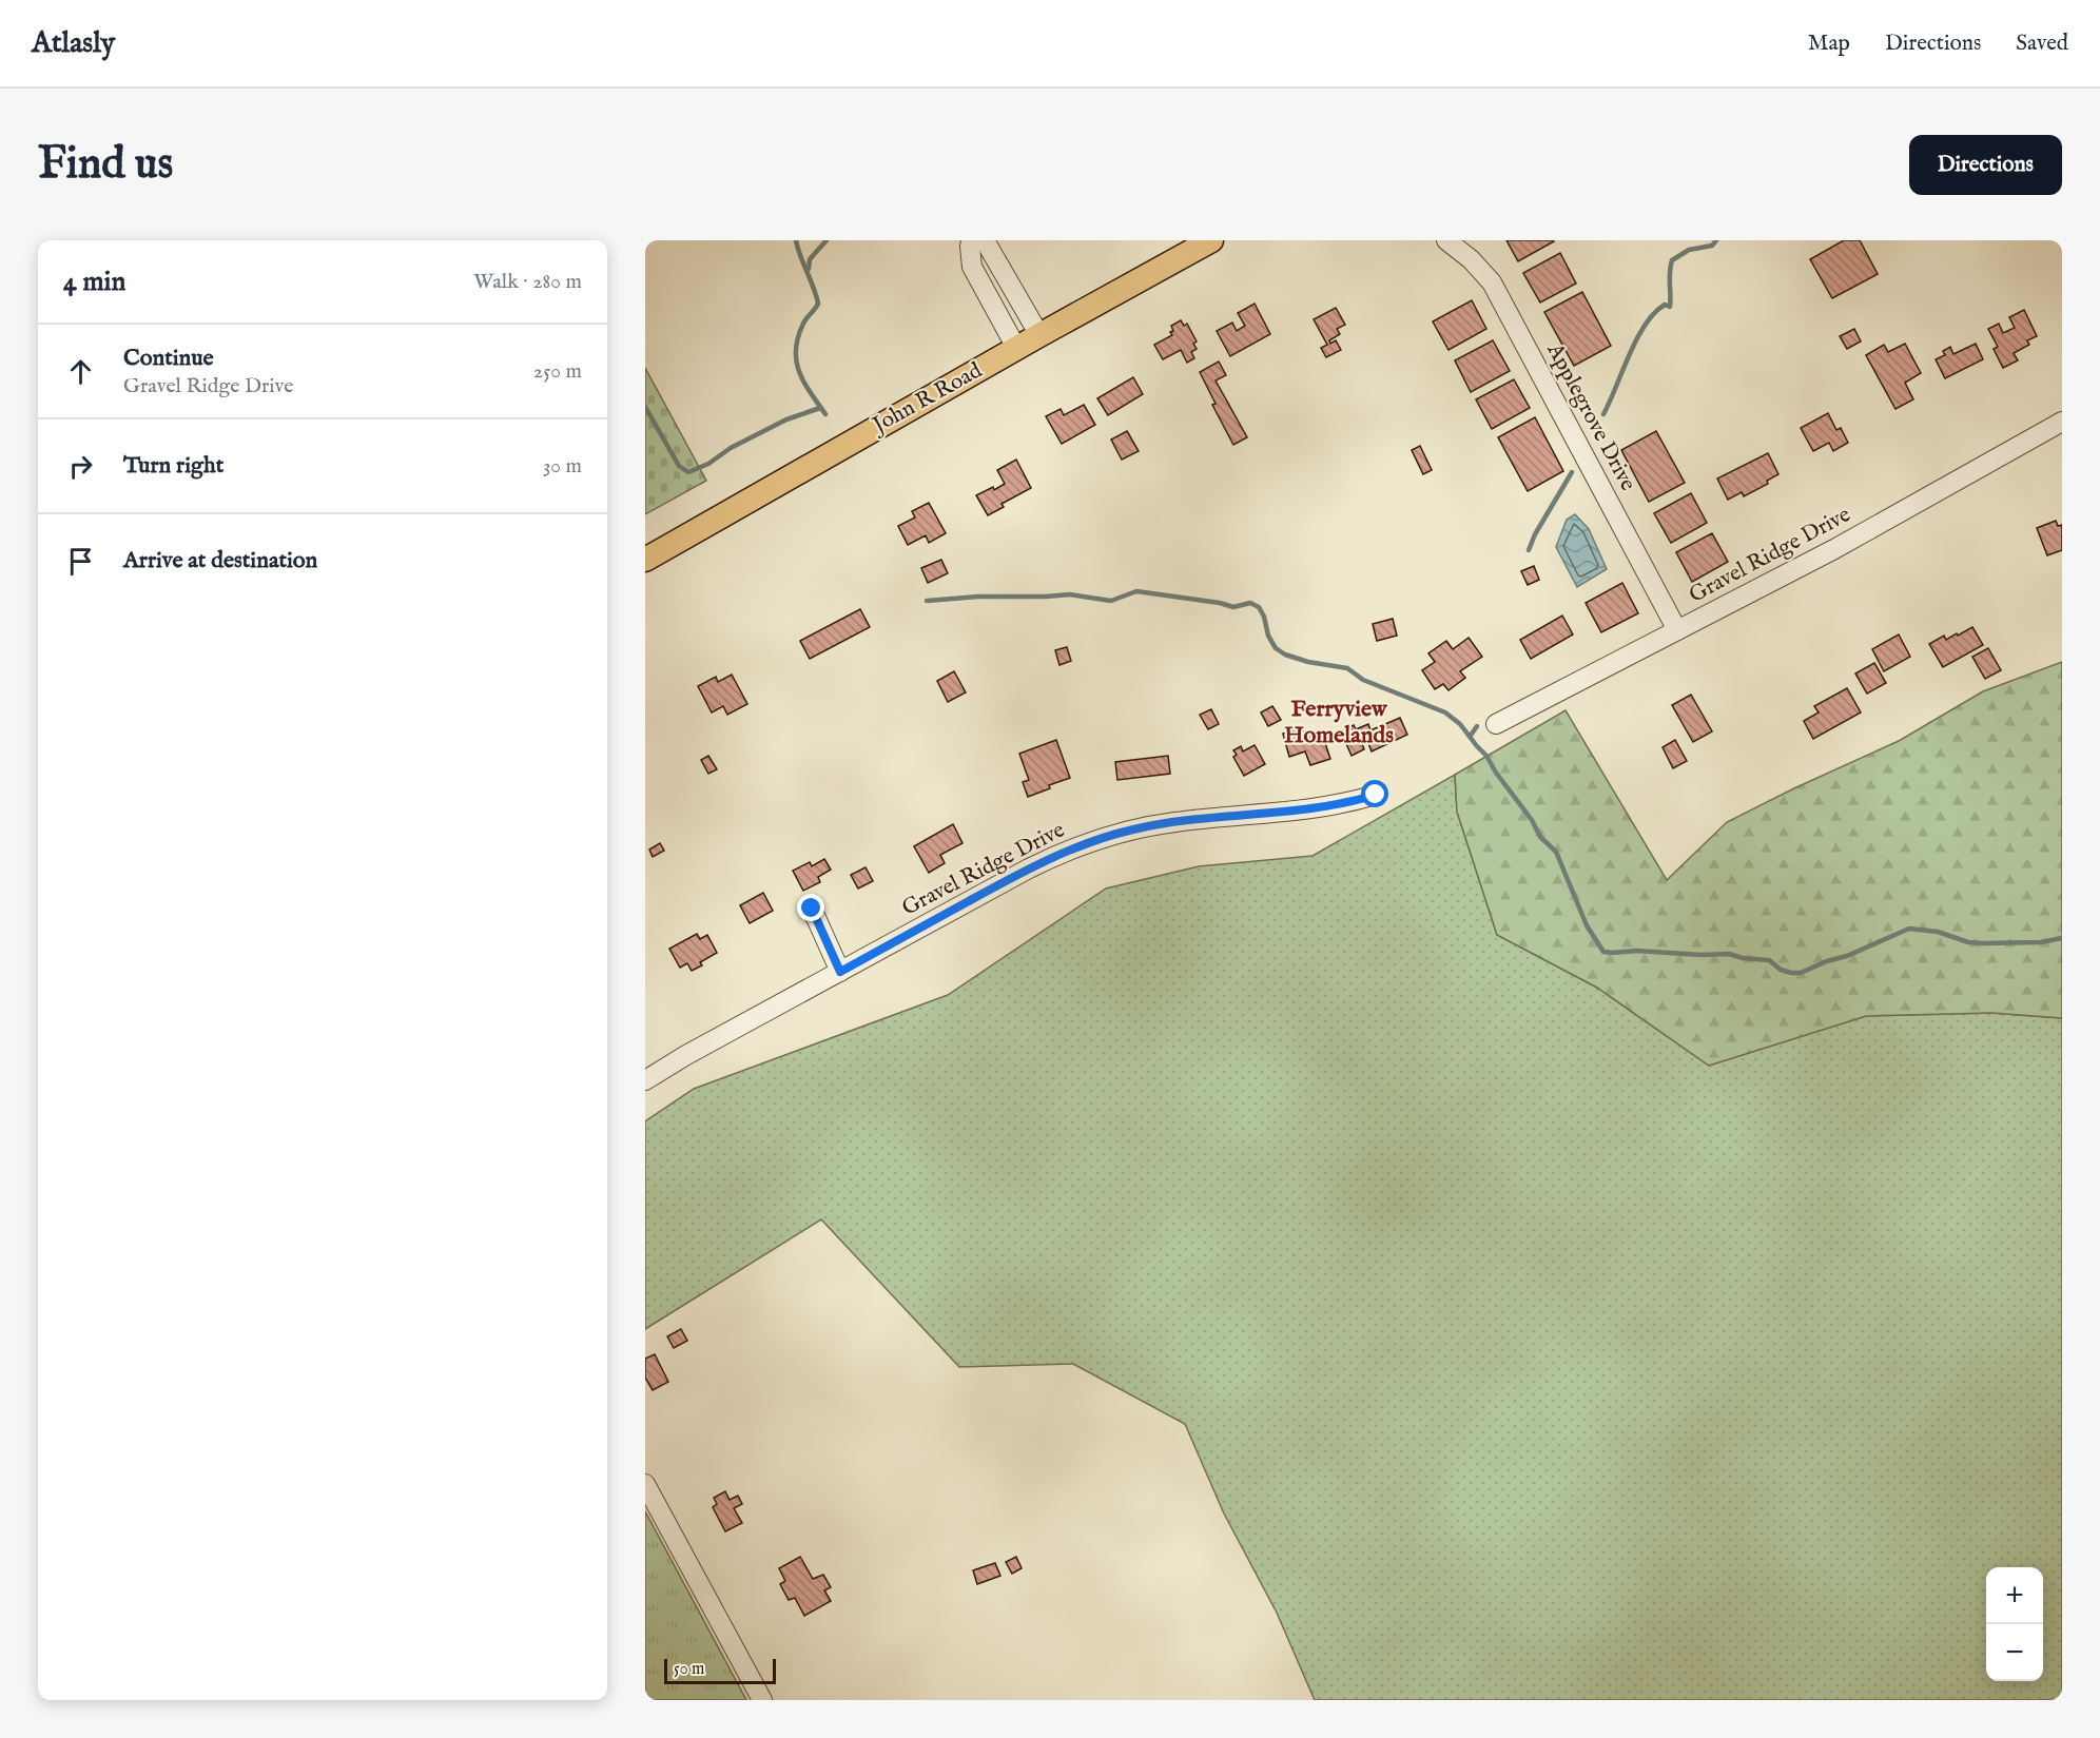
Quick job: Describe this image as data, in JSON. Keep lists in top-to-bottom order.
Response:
{
  "streets": {
    "main road": ["John R Road"],
    "street": ["Applegrove Drive", "Gravel Ridge Drive"]
  },
  "crossings": [
    ["Applegrove Drive", "Gravel Ridge Drive"]
  ],
  "districts": ["Ferryview Homelands"],
  "scale_bar": "50 m",
  "page": {
    "header": "Atlasly",
    "nav": ["Map", "Directions", "Saved"],
    "buttons": "Directions",
    "title": "Find us",
    "heading": ["4 min", "Walk · 280 m"],
    "list": [
      ["Continue", "Gravel Ridge Drive", "250 m"],
      ["Turn right", "30 m"],
      "Arrive at destination"
    ],
    "map_buttons": ["+", "−"],
    "scale": "50 m"
  }
}
